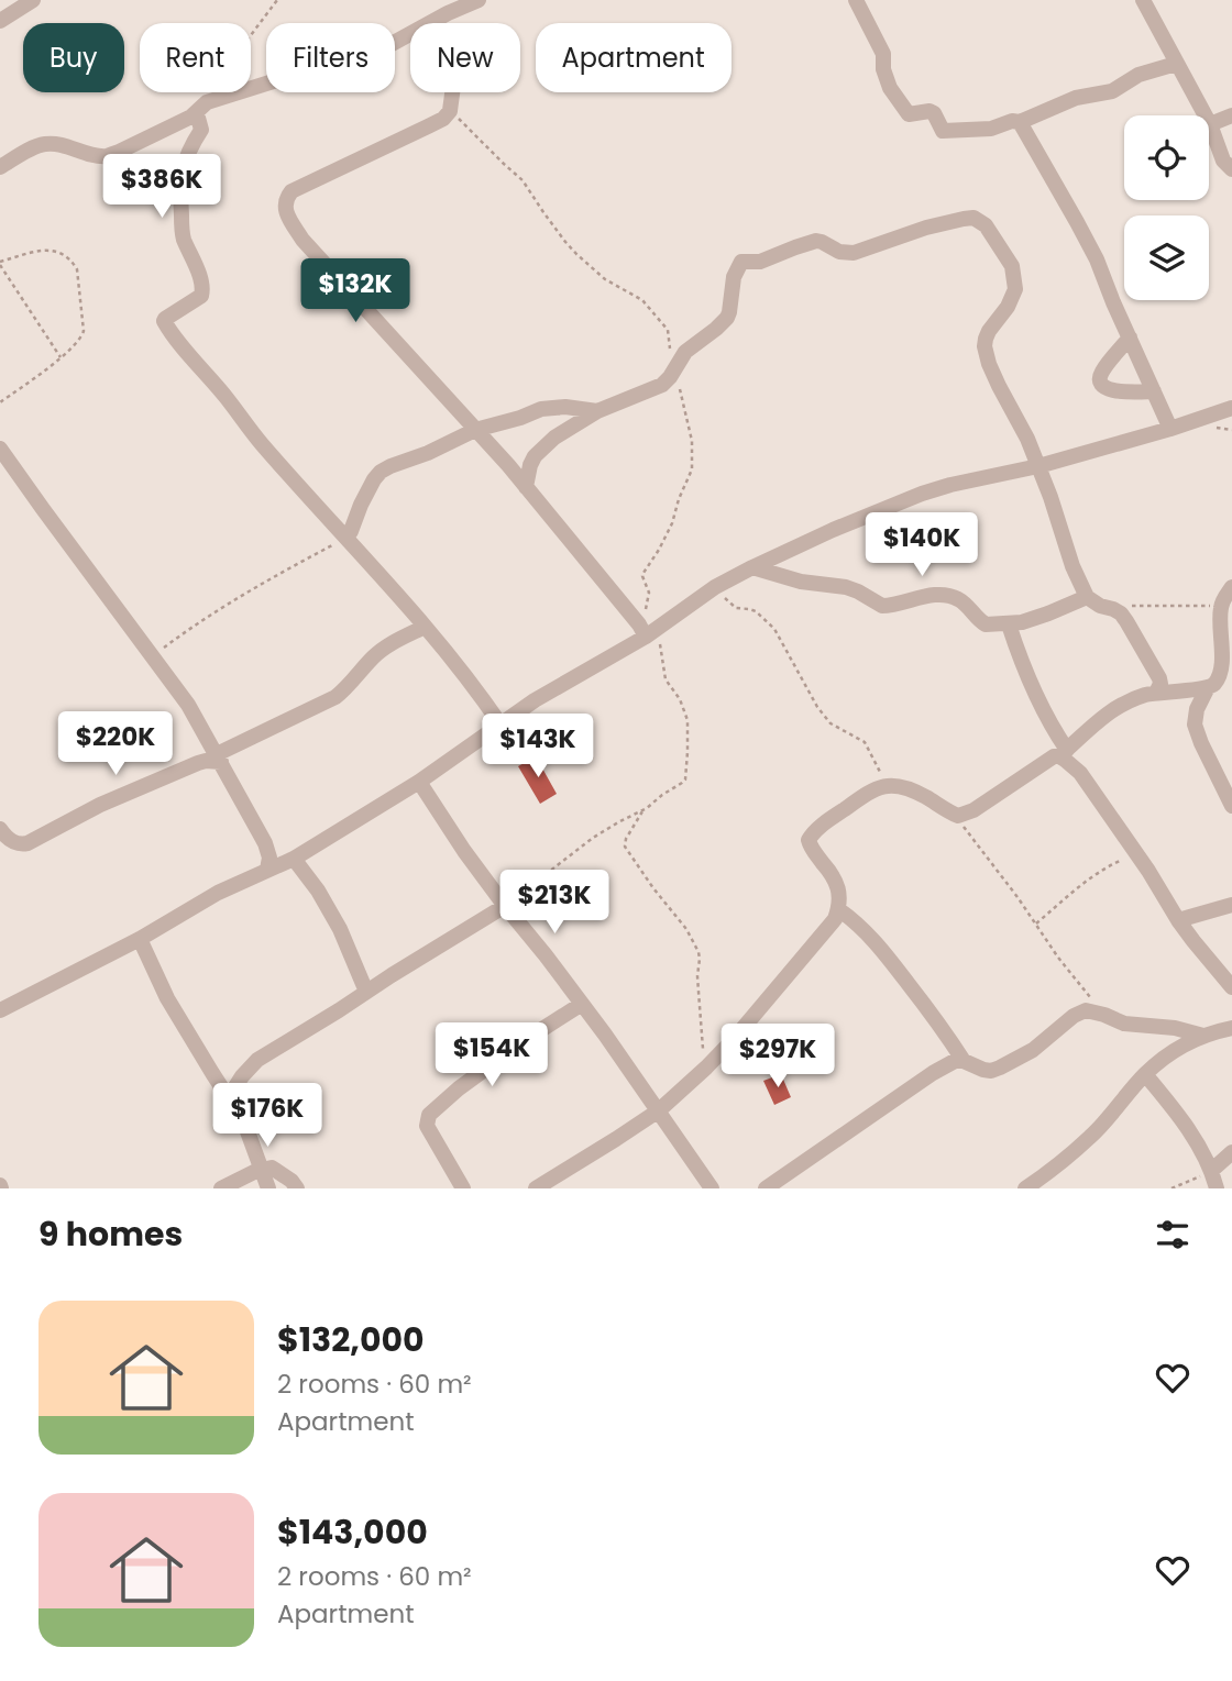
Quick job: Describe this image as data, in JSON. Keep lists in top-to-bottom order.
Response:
{
  "page": {
    "chip": [
      "Buy",
      "Rent",
      "Filters",
      "New",
      "Apartment"
    ],
    "price": [
      "$386K",
      "$132K",
      "$140K",
      "$220K",
      "$143K",
      "$213K",
      "$154K",
      "$297K",
      "$176K"
    ],
    "heading": "9 homes",
    "list": [
      {
        "name": "$132,000",
        "note": "2 rooms · 60 m² · Apartment"
      },
      {
        "name": "$143,000",
        "note": "2 rooms · 60 m² · Apartment"
      }
    ]
  }
}
